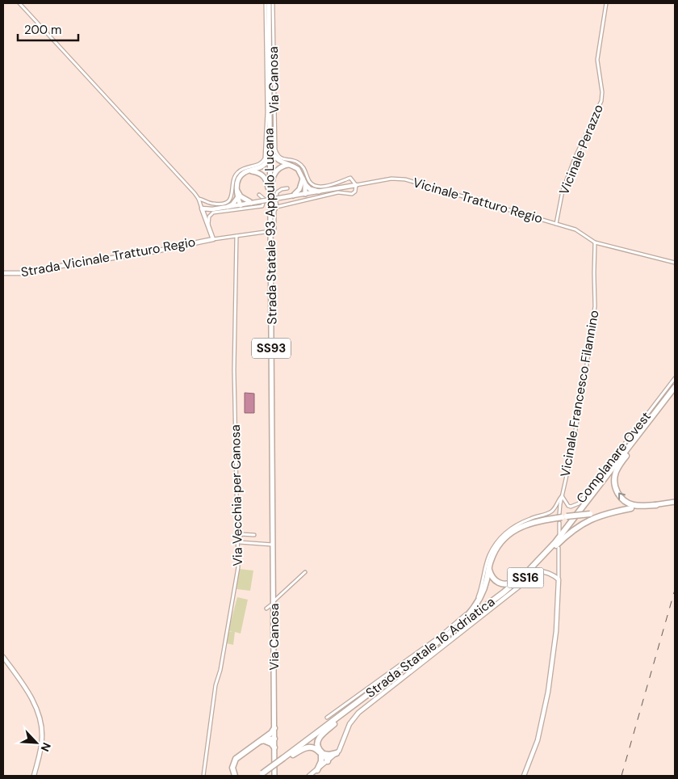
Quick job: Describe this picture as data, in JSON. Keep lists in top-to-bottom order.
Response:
{
  "streets": {
    "highway": ["SS16", "Strada Statale 16 Adriatica"],
    "main road": ["Via Canosa", "Strada Statale 93 Appulo Lucana", "SS93"],
    "street": [
      "Vicinale Perazzo",
      "Vicinale Tratturo Regio",
      "Strada Vicinale Tratturo Regio",
      "Vicinale Francesco Filannino",
      "Complanare Ovest",
      "Via Vecchia per Canosa"
    ]
  },
  "crossings": [
    ["Via Canosa", "Vicinale Tratturo Regio"],
    ["Via Canosa", "Strada Statale 93 Appulo Lucana"],
    ["Vicinale Perazzo", "Vicinale Tratturo Regio"],
    ["Vicinale Tratturo Regio", "Vicinale Francesco Filannino"],
    ["Vicinale Francesco Filannino", "Complanare Ovest"],
    ["Vicinale Francesco Filannino", "SS16"],
    ["SS16", "Strada Statale 16 Adriatica"]
  ],
  "scale_bar": "200 m",
  "north": "bottom right"
}
